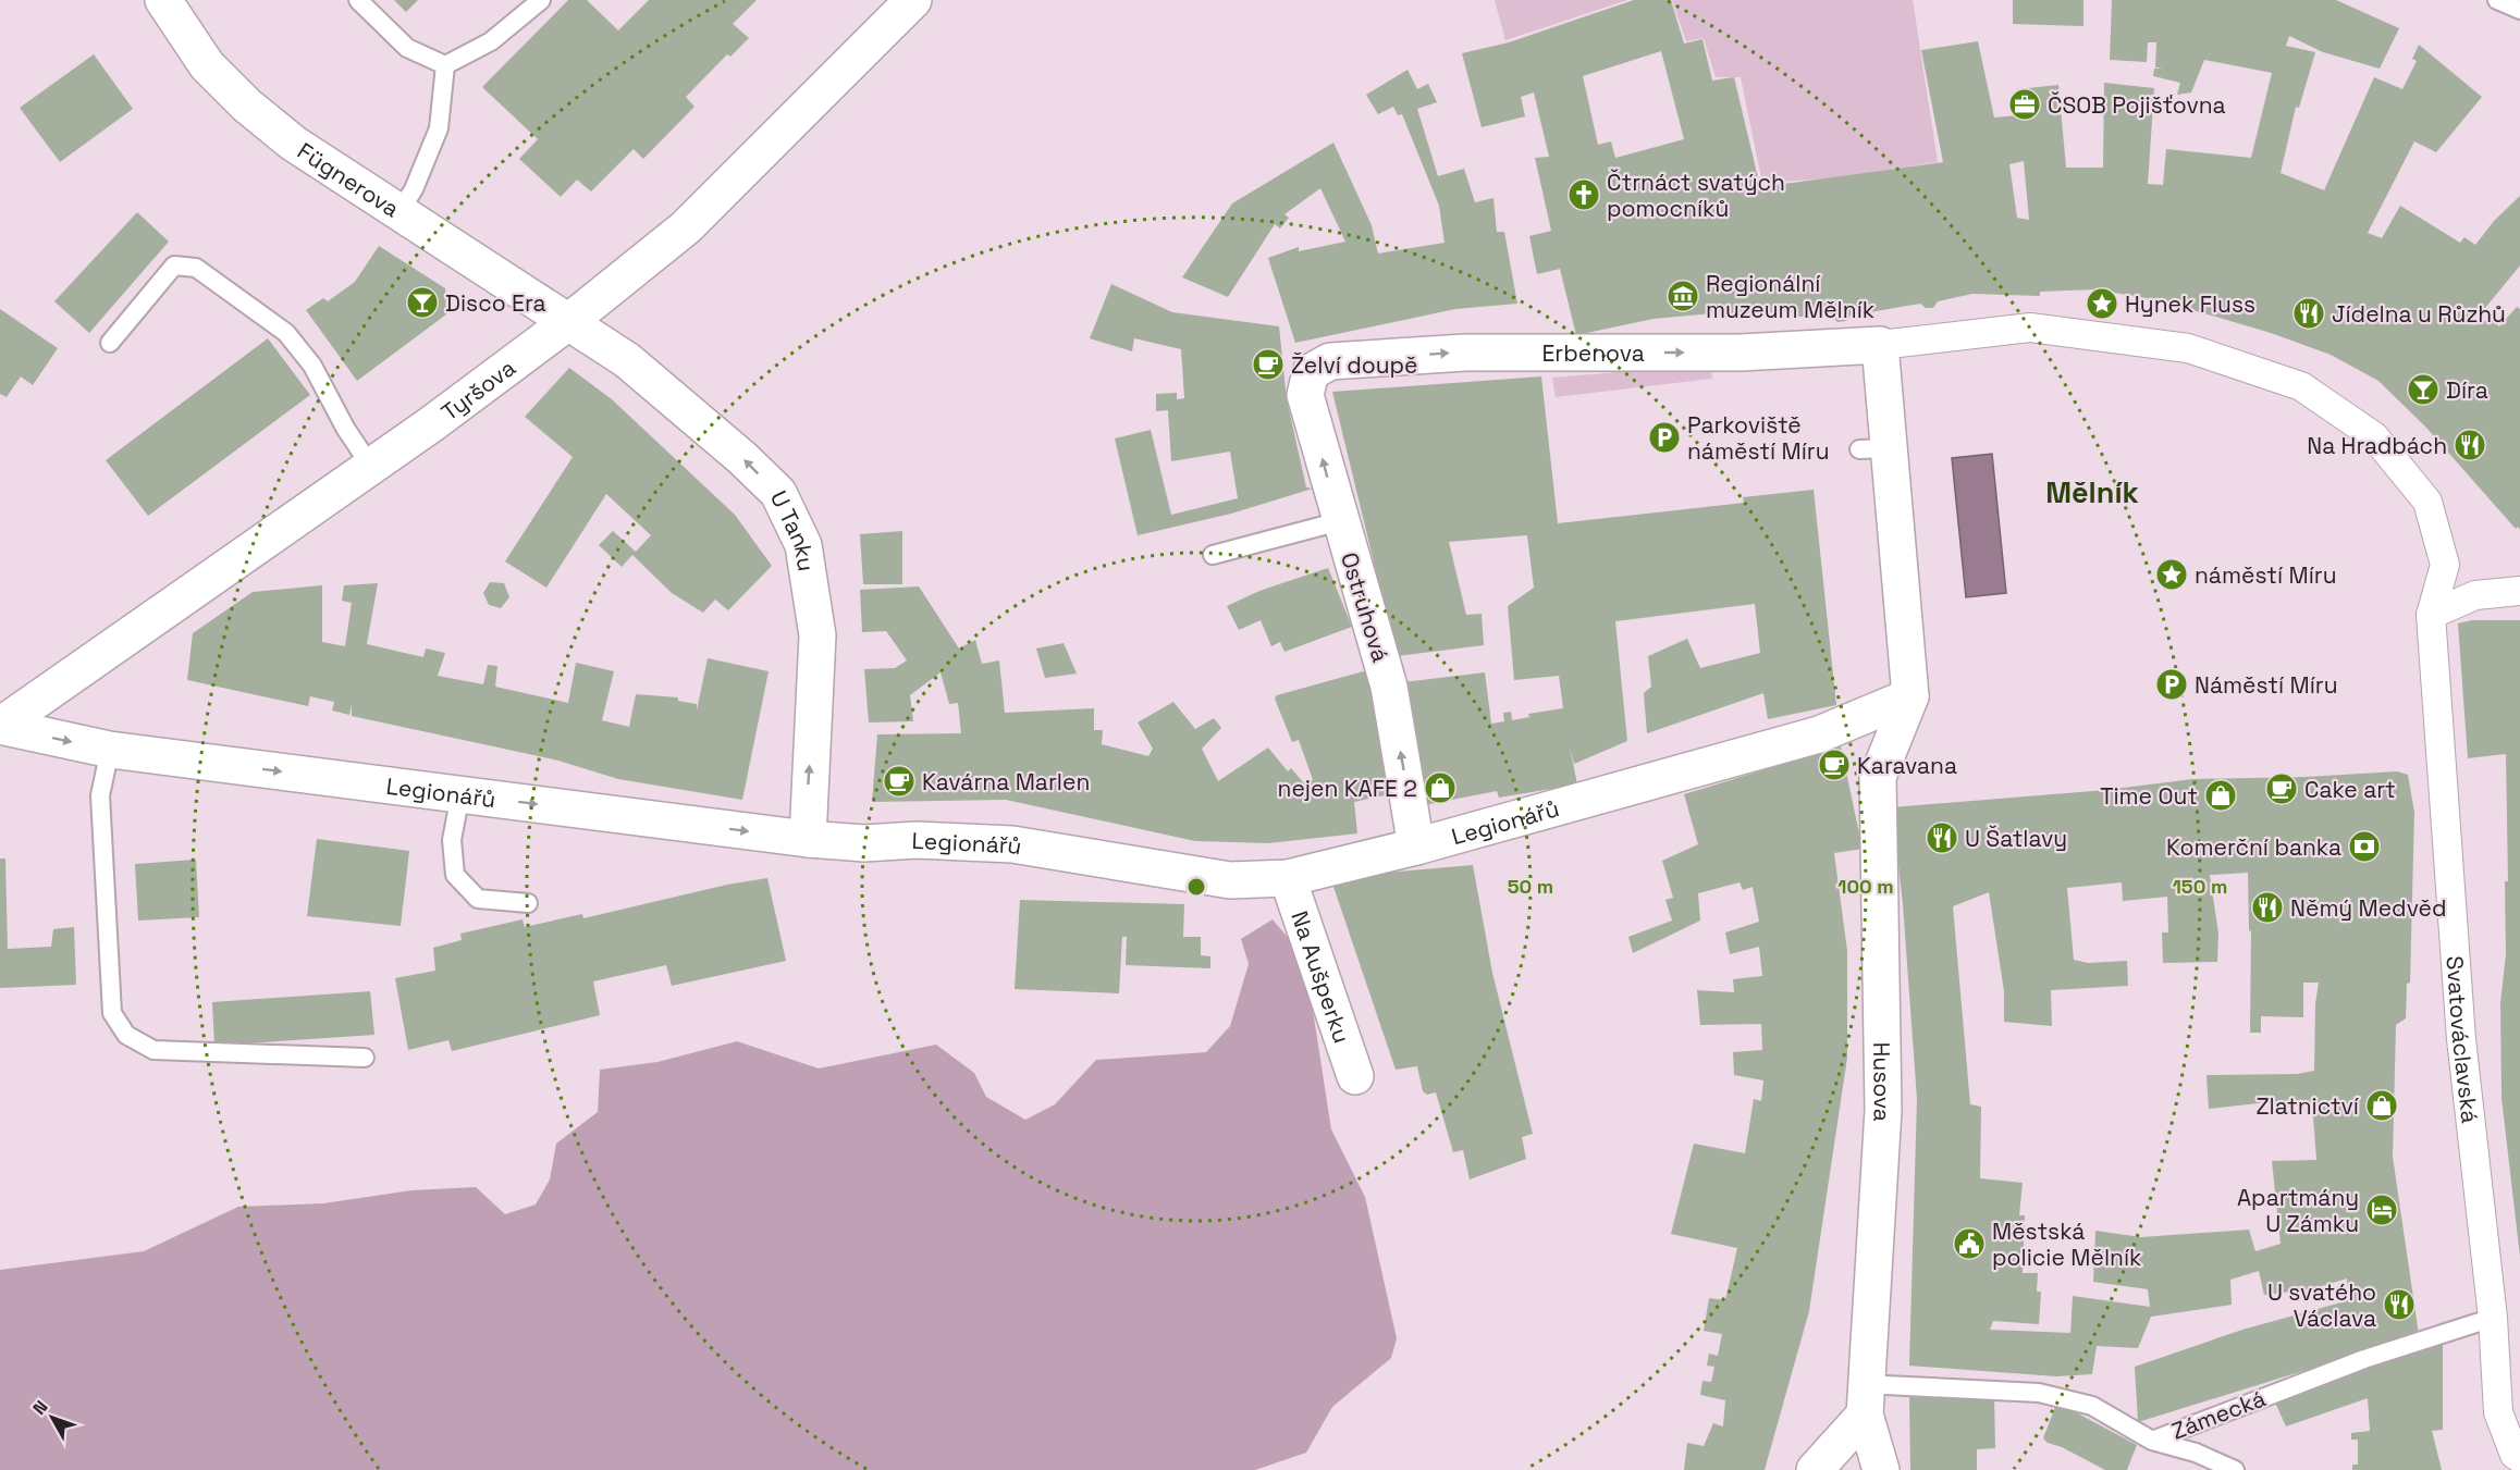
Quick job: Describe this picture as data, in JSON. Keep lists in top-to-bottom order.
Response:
{
  "streets": {
    "street": [
      "Fügnerova",
      "Erbenova",
      "Tyršova",
      "U Tanku",
      "Ostruhová",
      "Legionářů",
      "Na Aušperku",
      "Svatováclavská",
      "Husova"
    ],
    "lane": ["Zámecká"]
  },
  "crossings": [
    ["Fügnerova", "Tyršova"],
    ["Fügnerova", "U Tanku"],
    ["Erbenova", "Ostruhová"],
    ["Tyršova", "U Tanku"],
    ["Tyršova", "Legionářů"],
    ["U Tanku", "Legionářů"],
    ["Ostruhová", "Legionářů"],
    ["Legionářů", "Na Aušperku"],
    ["Legionářů", "Husova"],
    ["Svatováclavská", "Zámecká"],
    ["Husova", "Zámecká"]
  ],
  "one_way": [
    "Erbenova",
    "U Tanku",
    "Ostruhová",
    "Legionářů"
  ],
  "districts": ["Mělník"],
  "places": {
    "office": ["ČSOB Pojišťovna"],
    "church": ["Čtrnáct svatých pomocníků"],
    "museum": ["Regionální muzeum Mělník"],
    "bar": ["Disco Era", "Díra"],
    "place": ["Hynek Fluss", "náměstí Míru"],
    "restaurant": [
      "Jídelna u Růzhů",
      "Na Hradbách",
      "U Šatlavy",
      "Němý Medvěd",
      "U svatého Václava"
    ],
    "cafe": [
      "Želví doupě",
      "Karavana",
      "Kavárna Marlen",
      "Cake art"
    ],
    "parking": ["Parkoviště náměstí Míru", "Náměstí Míru"],
    "shop": ["nejen KAFE 2", "Time Out", "Zlatnictví"],
    "bank": ["Komerční banka"],
    "hotel": ["Apartmány U Zámku"],
    "public building": ["Městská policie Mělník"]
  },
  "north": "top left",
  "rings": ["50 m", "100 m", "150 m"]
}
